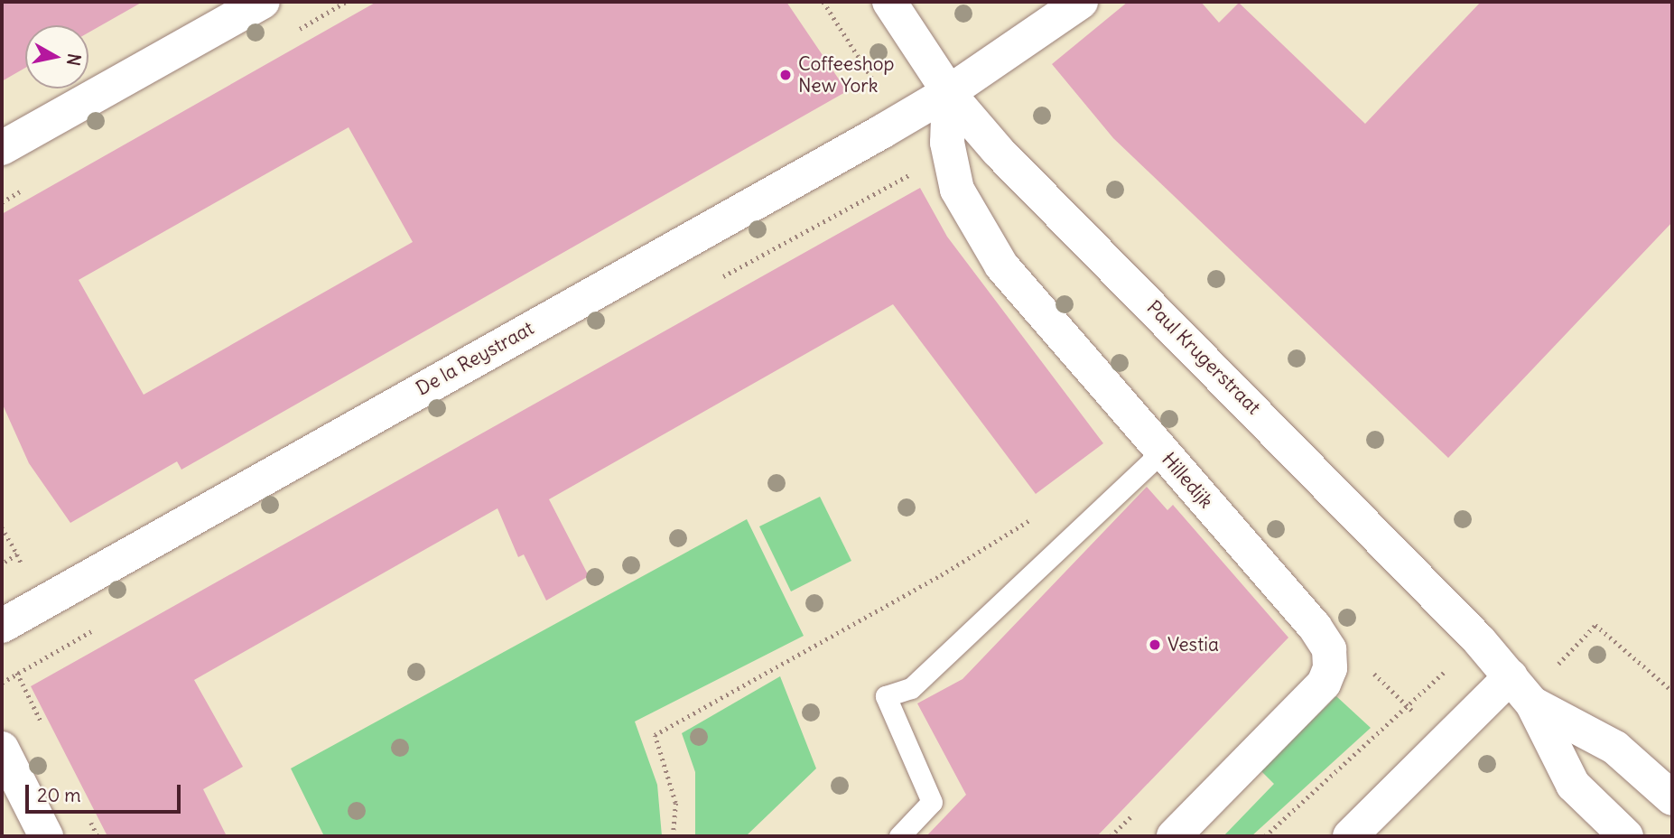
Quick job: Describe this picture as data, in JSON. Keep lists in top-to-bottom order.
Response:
{
  "streets": {
    "street": ["Paul Krugerstraat", "De la Reystraat", "Hilledijk"]
  },
  "crossings": [
    ["Paul Krugerstraat", "De la Reystraat"],
    ["Paul Krugerstraat", "Hilledijk"],
    ["De la Reystraat", "Hilledijk"]
  ],
  "places": ["Coffeeshop New York", "Vestia"],
  "scale_bar": "20 m",
  "north": "right"
}
